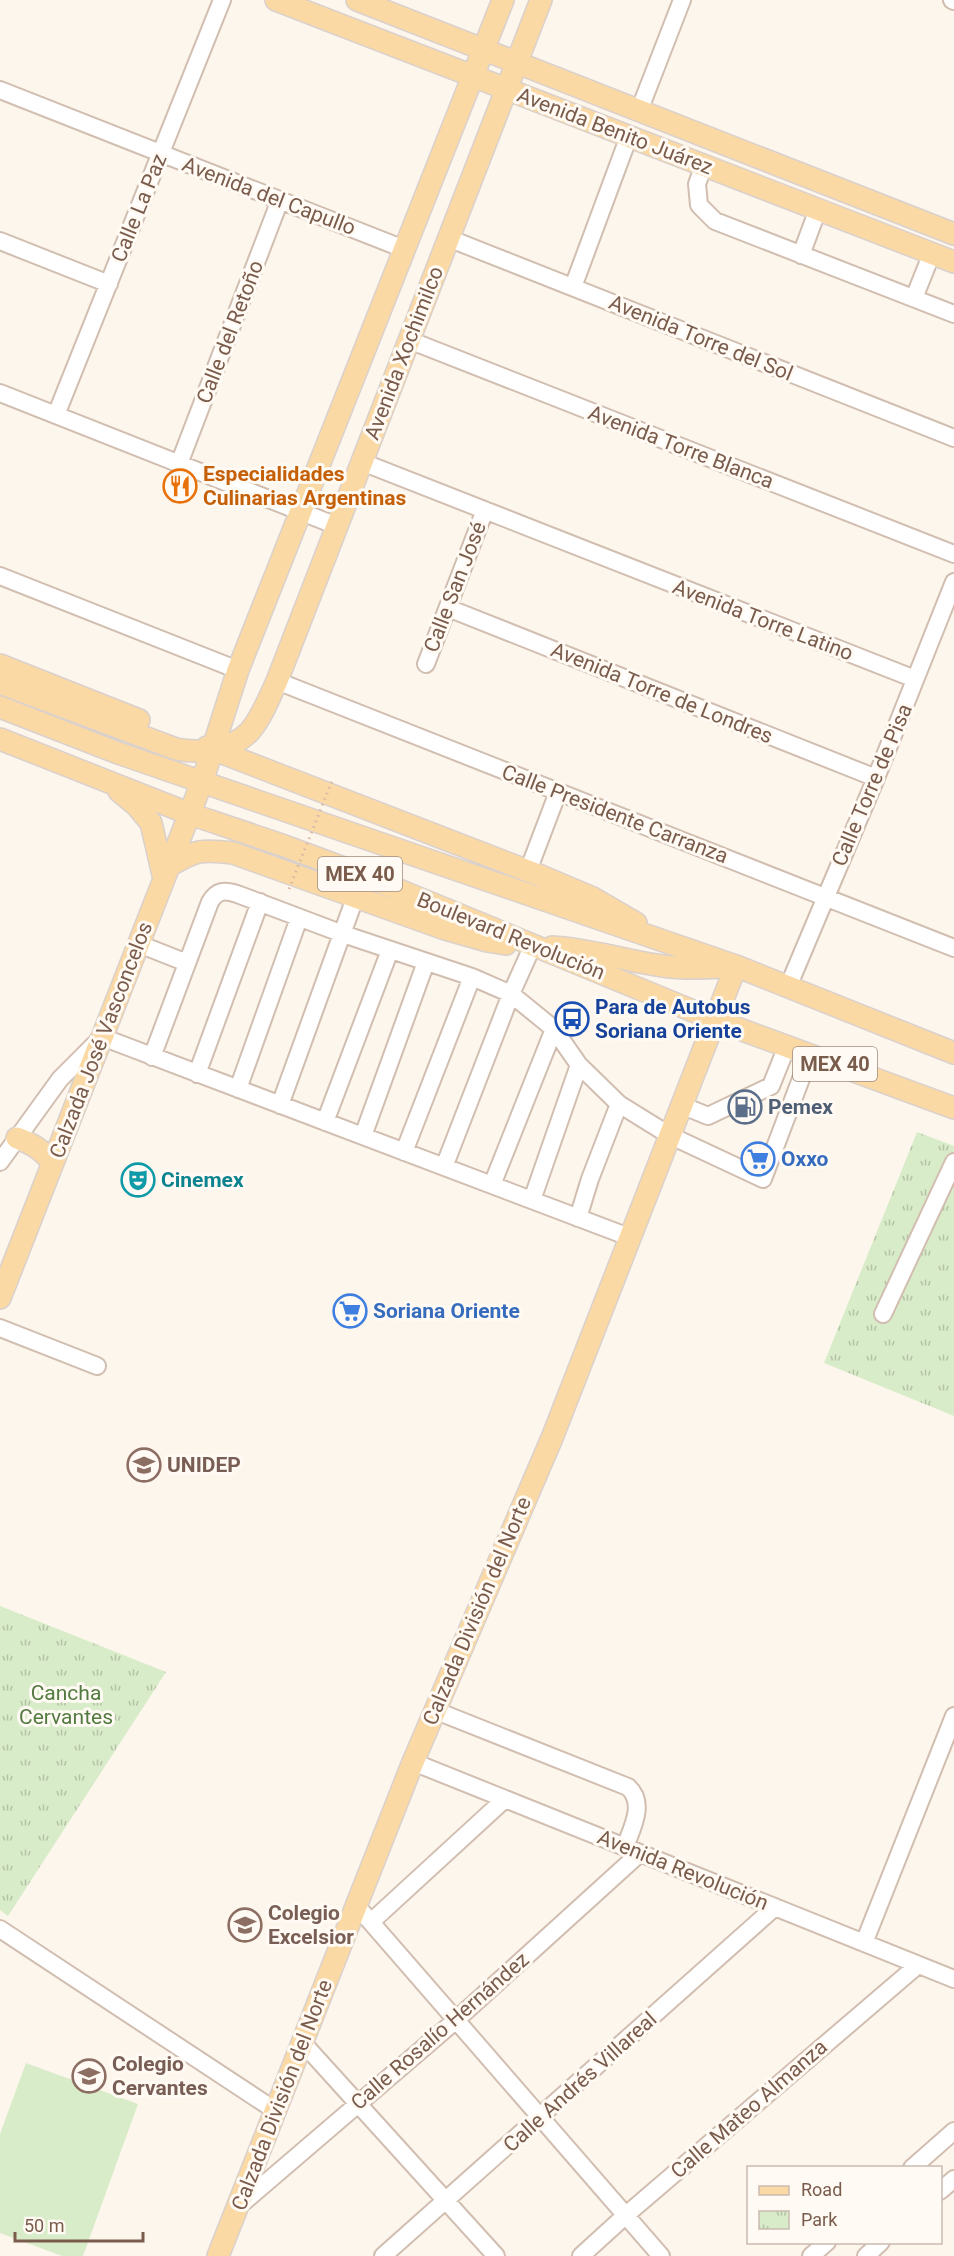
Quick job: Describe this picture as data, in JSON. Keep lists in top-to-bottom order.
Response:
{
  "streets": {
    "main road": [
      "Avenida Benito Juárez",
      "Avenida Xochimilco",
      "MEX 40",
      "Boulevard Revolución",
      "Calzada José Vasconcelos",
      "Calzada División del Norte"
    ],
    "street": [
      "Avenida del Capullo",
      "Calle La Paz",
      "Calle del Retoño",
      "Avenida Torre del Sol",
      "Avenida Torre Blanca",
      "Calle San José",
      "Avenida Torre Latino",
      "Avenida Torre de Londres",
      "Calle Torre de Pisa",
      "Calle Presidente Carranza",
      "Avenida Revolución",
      "Calle Rosalío Hernández",
      "Calle Andrés Villareal",
      "Calle Mateo Almanza"
    ]
  },
  "crossings": [
    ["Avenida Benito Juárez", "Avenida Xochimilco"],
    ["Avenida del Capullo", "Calle La Paz"],
    ["Avenida del Capullo", "Calle del Retoño"],
    ["Avenida del Capullo", "Avenida Xochimilco"],
    ["Avenida Torre del Sol", "Avenida Xochimilco"],
    ["Avenida Xochimilco", "Avenida Torre Blanca"],
    ["Avenida Xochimilco", "Avenida Torre Latino"],
    ["Avenida Xochimilco", "Calle Presidente Carranza"],
    ["Avenida Xochimilco", "MEX 40"],
    ["Avenida Xochimilco", "Calzada José Vasconcelos"],
    ["Calle San José", "Avenida Torre Latino"],
    ["Calle San José", "Avenida Torre de Londres"],
    ["Avenida Torre Latino", "Calle Torre de Pisa"],
    ["Avenida Torre de Londres", "Calle Torre de Pisa"],
    ["Calle Torre de Pisa", "Calle Presidente Carranza"],
    ["Calle Torre de Pisa", "MEX 40"],
    ["MEX 40", "Calzada José Vasconcelos"],
    ["MEX 40", "Calzada División del Norte"],
    ["Boulevard Revolución", "Calzada José Vasconcelos"],
    ["Boulevard Revolución", "Calzada División del Norte"],
    ["Calzada División del Norte", "Avenida Revolución"],
    ["Calzada División del Norte", "Calle Rosalío Hernández"],
    ["Avenida Revolución", "Calle Rosalío Hernández"],
    ["Avenida Revolución", "Calle Andrés Villareal"],
    ["Avenida Revolución", "Calle Mateo Almanza"]
  ],
  "parks": ["Cancha Cervantes"],
  "places": {
    "restaurant": ["Especialidades Culinarias Argentinas"],
    "bus stop": ["Para de Autobus Soriana Oriente"],
    "fuel station": ["Pemex"],
    "supermarket": ["Oxxo", "Soriana Oriente"],
    "theatre": ["Cinemex"],
    "school or university": ["UNIDEP", "Colegio Excelsior", "Colegio Cervantes"]
  },
  "legend": ["Road", "Park"],
  "scale_bar": "50 m"
}
